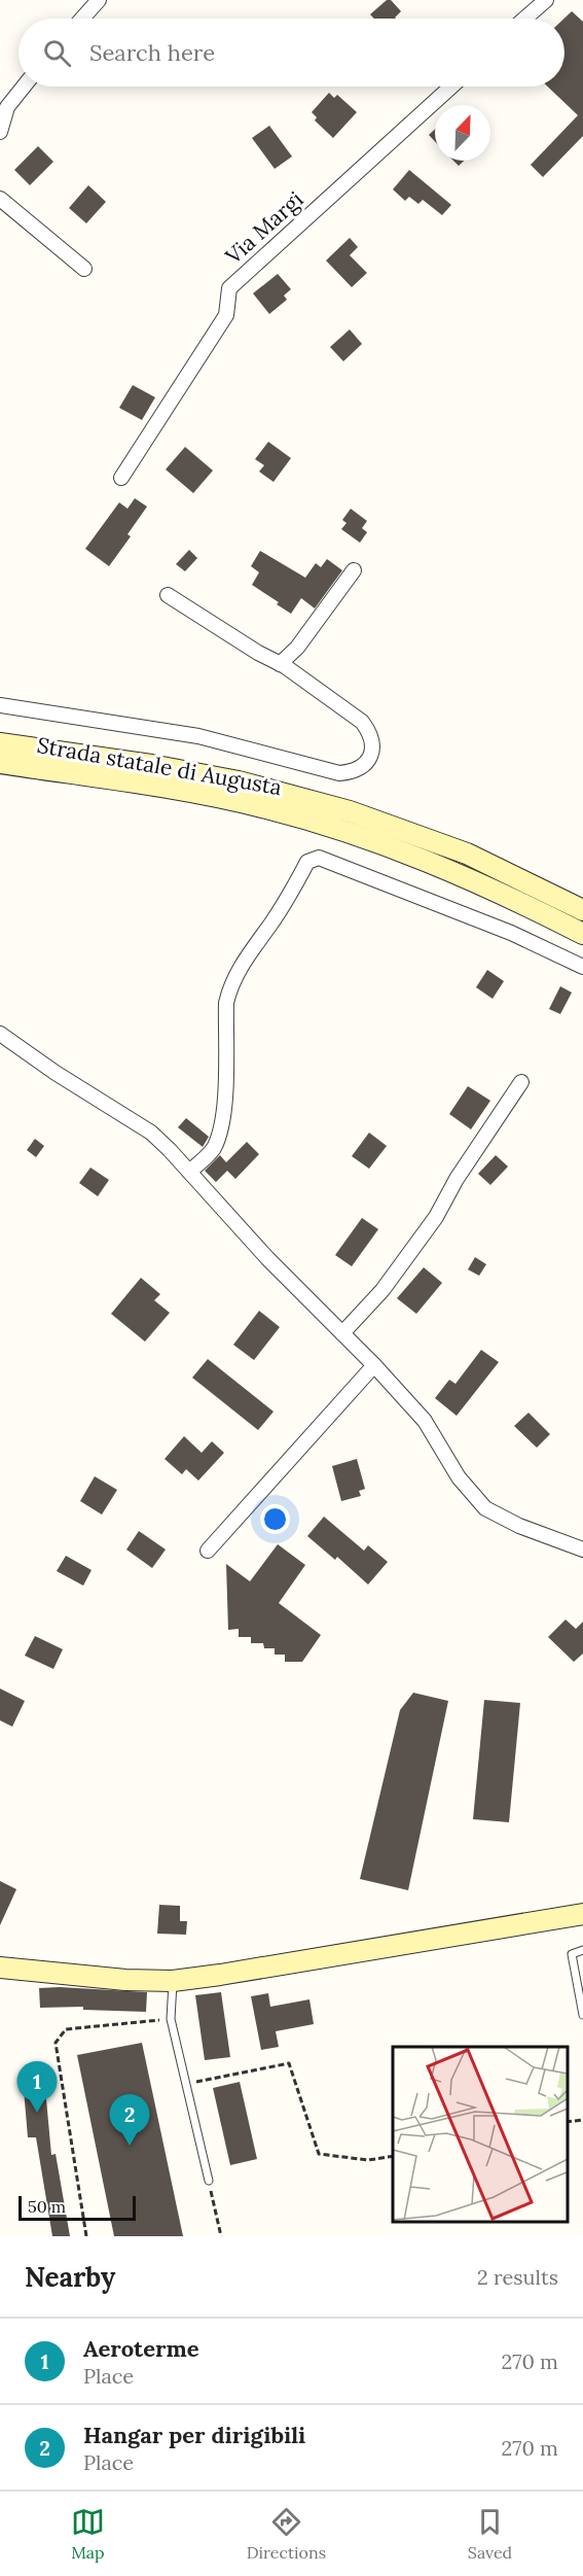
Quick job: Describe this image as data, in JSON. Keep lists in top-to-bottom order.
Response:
{
  "streets": {
    "main road": ["Strada statale di Augusta"],
    "street": ["Via Margi"]
  },
  "scale_bar": "50 m",
  "north": "top right",
  "page": {
    "search": "Search here",
    "pins": ["1", "2"],
    "scale": "50 m",
    "heading": ["Nearby", "2 results"],
    "list": [
      {
        "mark": "1",
        "name": "Aeroterme",
        "note": "Place",
        "value": "270 m"
      },
      {
        "mark": "2",
        "name": "Hangar per dirigibili",
        "note": "Place",
        "value": "270 m"
      }
    ],
    "nav": ["Map", "Directions", "Saved"]
  }
}
